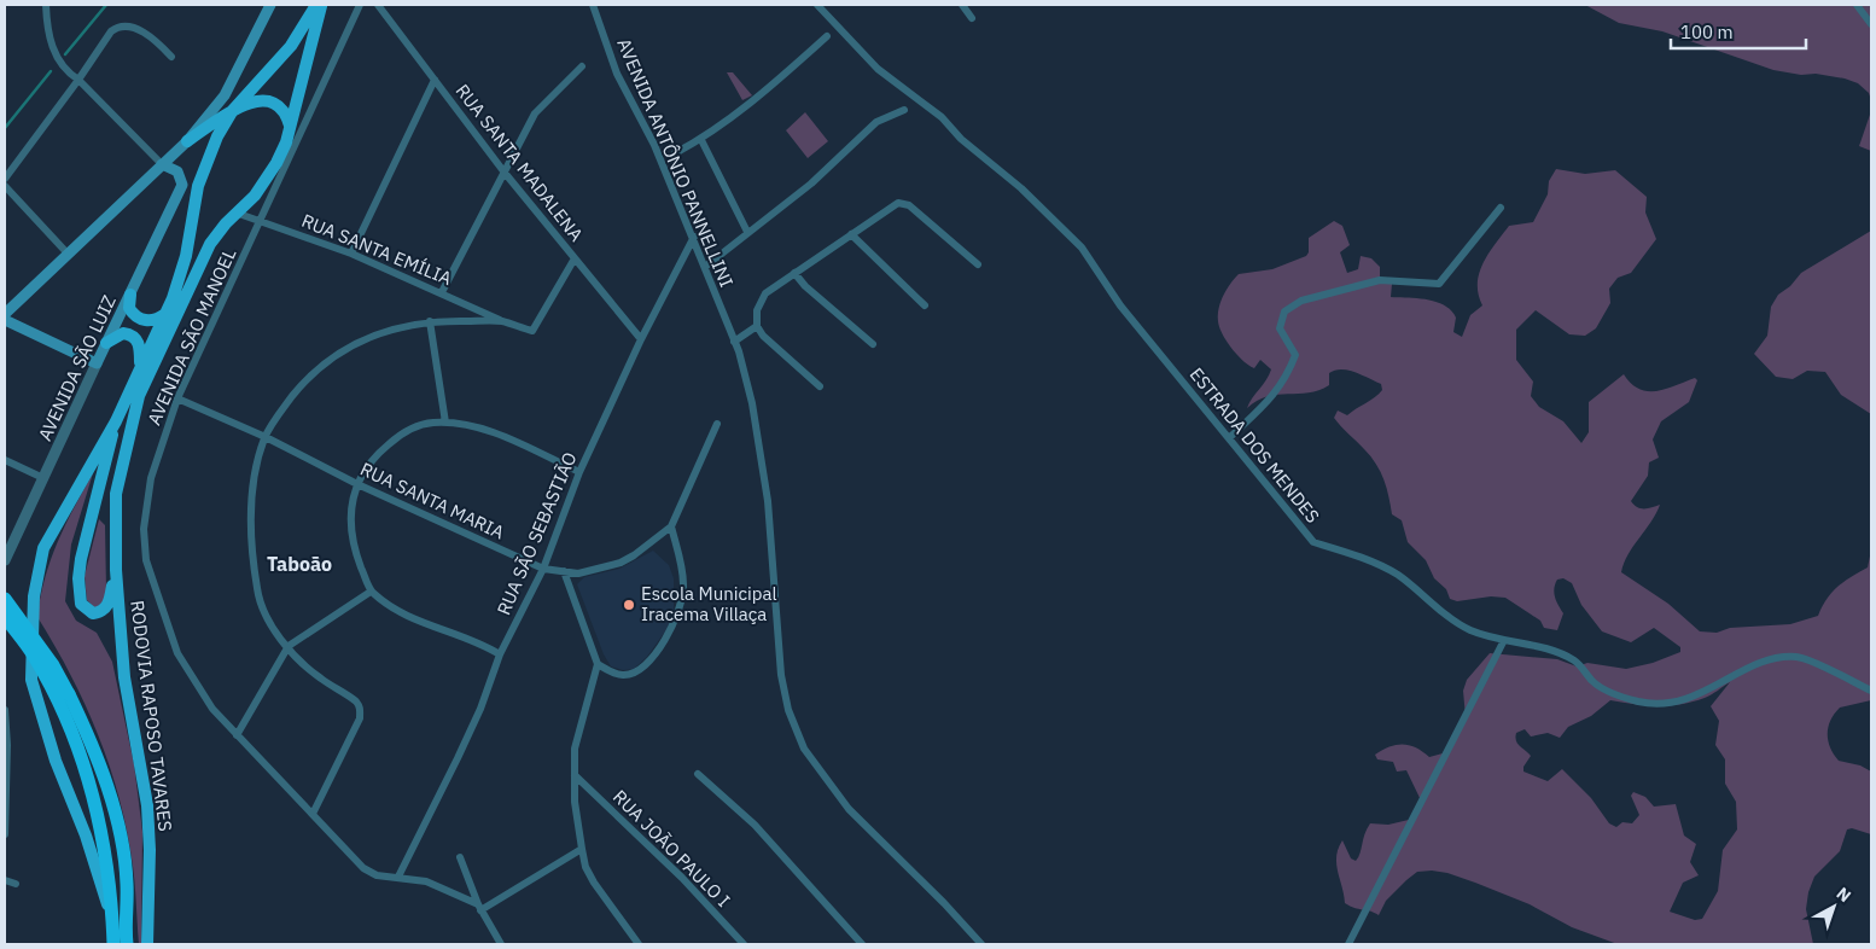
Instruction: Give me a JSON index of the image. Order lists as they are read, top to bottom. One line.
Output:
{"streets":{"highway":["RODOVIA RAPOSO TAVARES"],"main road":["AVENIDA SÃO LUIZ"],"street":["RUA SANTA MADALENA","AVENIDA ANTÔNIO PANNELLINI","RUA SANTA EMÍLIA","AVENIDA SÃO MANOEL","ESTRADA DOS MENDES","RUA SANTA MARIA","RUA SÃO SEBASTIÃO","RUA JOÃO PAULO I"]},"crossings":[["RUA SANTA MADALENA","RUA SÃO SEBASTIÃO"],["AVENIDA ANTÔNIO PANNELLINI","RUA SÃO SEBASTIÃO"],["RUA SANTA EMÍLIA","AVENIDA SÃO MANOEL"],["AVENIDA SÃO MANOEL","RUA SANTA MARIA"],["AVENIDA SÃO MANOEL","RUA SÃO SEBASTIÃO"],["RUA SANTA MARIA","RUA SÃO SEBASTIÃO"]],"districts":["Taboão"],"places":["Escola Municipal Iracema Villaça"],"scale_bar":"100 m","north":"top right"}
